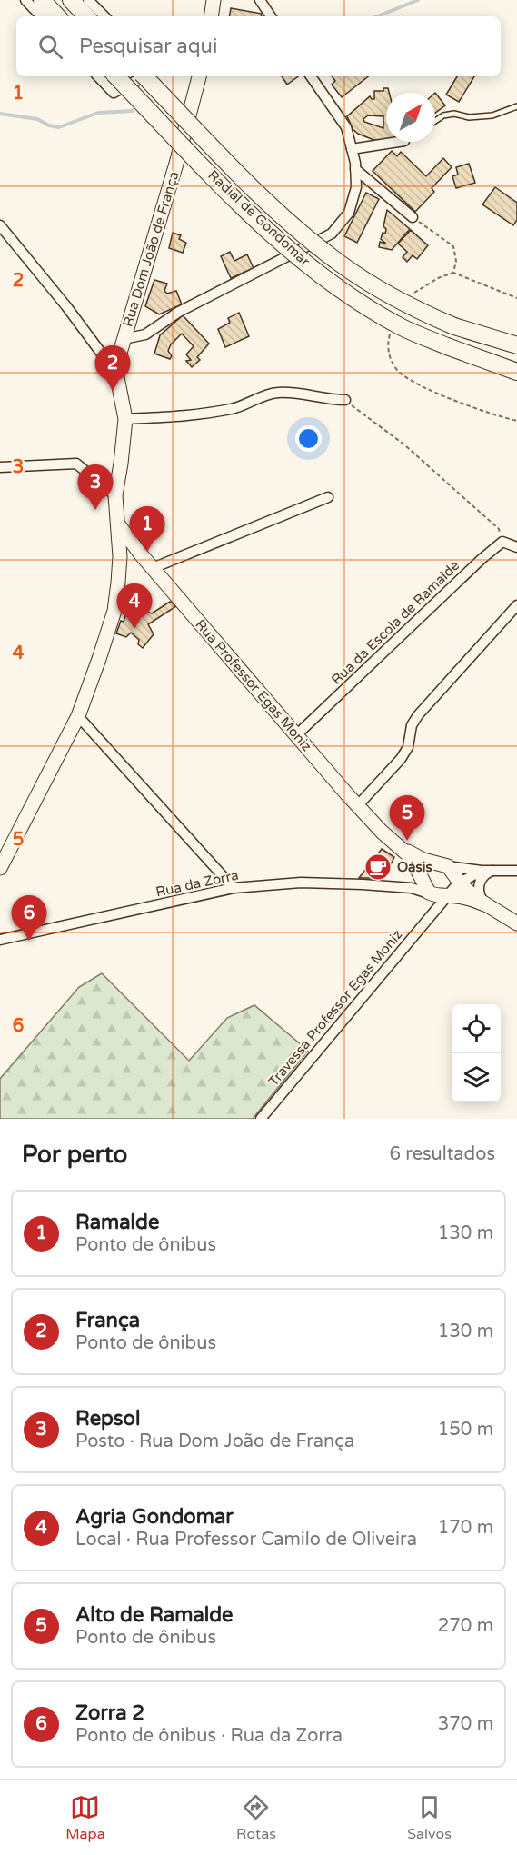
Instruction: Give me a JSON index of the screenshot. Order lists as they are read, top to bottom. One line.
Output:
{"streets":{"highway":["Radial de Gondomar"],"main road":["Rua Dom João de França","Rua Professor Egas Moniz"],"street":["Rua da Escola de Ramalde","Rua da Zorra","Travessa Professor Egas Moniz"]},"crossings":[["Rua Dom João de França","Rua Professor Egas Moniz"],["Rua da Escola de Ramalde","Rua Professor Egas Moniz"],["Rua Professor Egas Moniz","Rua da Zorra"],["Rua Professor Egas Moniz","Travessa Professor Egas Moniz"],["Rua da Zorra","Travessa Professor Egas Moniz"]],"places":{"cafe":["Oásis"]},"north":"top right","page":{"search":"Pesquisar aqui","pins":["2","3","1","4","5","6"],"heading":["Por perto","6 resultados"],"list":[{"mark":"1","name":"Ramalde","note":"Ponto de ônibus","value":"130 m"},{"mark":"2","name":"França","note":"Ponto de ônibus","value":"130 m"},{"mark":"3","name":"Repsol","note":"Posto · Rua Dom João de França","value":"150 m"},{"mark":"4","name":"Agria Gondomar","note":"Local · Rua Professor Camilo de Oliveira","value":"170 m"},{"mark":"5","name":"Alto de Ramalde","note":"Ponto de ônibus","value":"270 m"},{"mark":"6","name":"Zorra 2","note":"Ponto de ônibus · Rua da Zorra","value":"370 m"}],"nav":["Mapa","Rotas","Salvos"]},"grid":{"rows":["1","2","3","4","5","6"]}}
